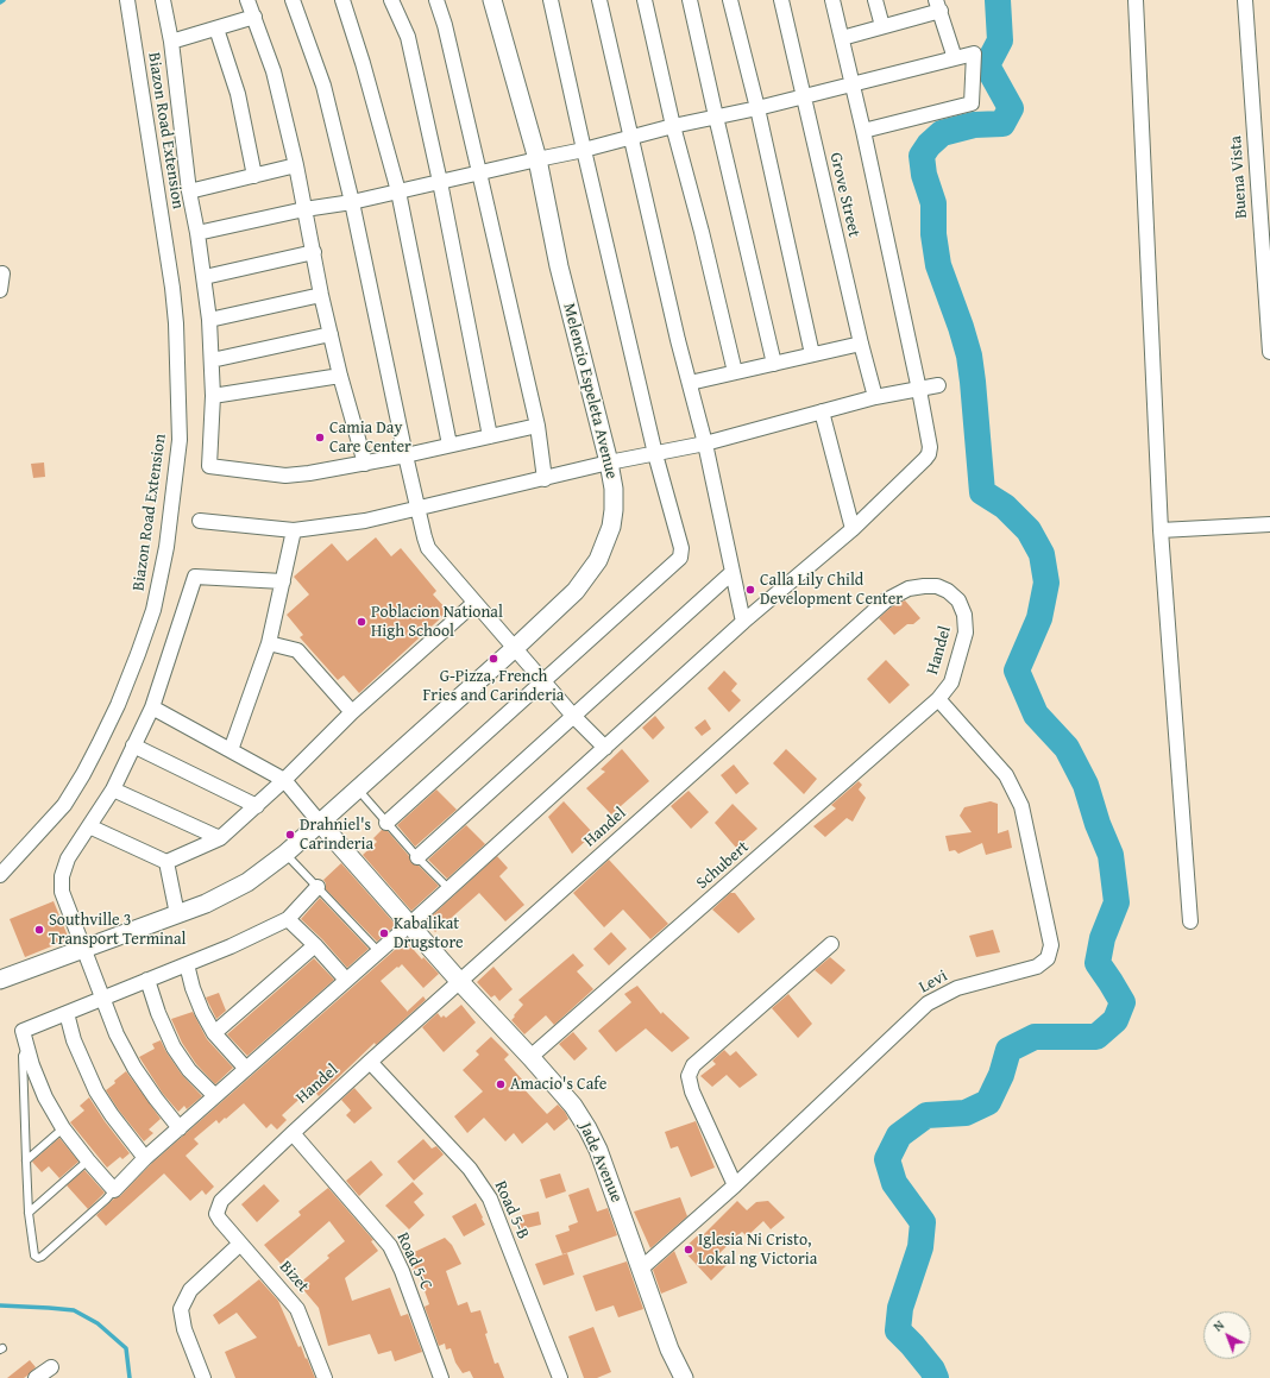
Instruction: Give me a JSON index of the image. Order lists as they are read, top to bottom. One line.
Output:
{"streets":{"street":["Biazon Road Extension","Buena Vista","Grove Street","Melencio Espeleta Avenue","Handel","Schubert","Levi","Jade Avenue","Road 5-B","Road 5-C","Bizet"]},"crossings":[["Melencio Espeleta Avenue","Jade Avenue"],["Handel","Schubert"],["Handel","Levi"],["Handel","Jade Avenue"],["Handel","Road 5-B"],["Handel","Road 5-C"],["Handel","Bizet"],["Schubert","Levi"],["Schubert","Jade Avenue"],["Levi","Jade Avenue"]],"places":["Camia Day Care Center","Calla Lily Child Development Center","Poblacion National High School","G-Pizza, French Fries and Carinderia","Drahniel's Carinderia","Southville 3 Transport Terminal","Kabalikat Drugstore","Amacio's Cafe","Iglesia Ni Cristo, Lokal ng Victoria"],"north":"top left"}
